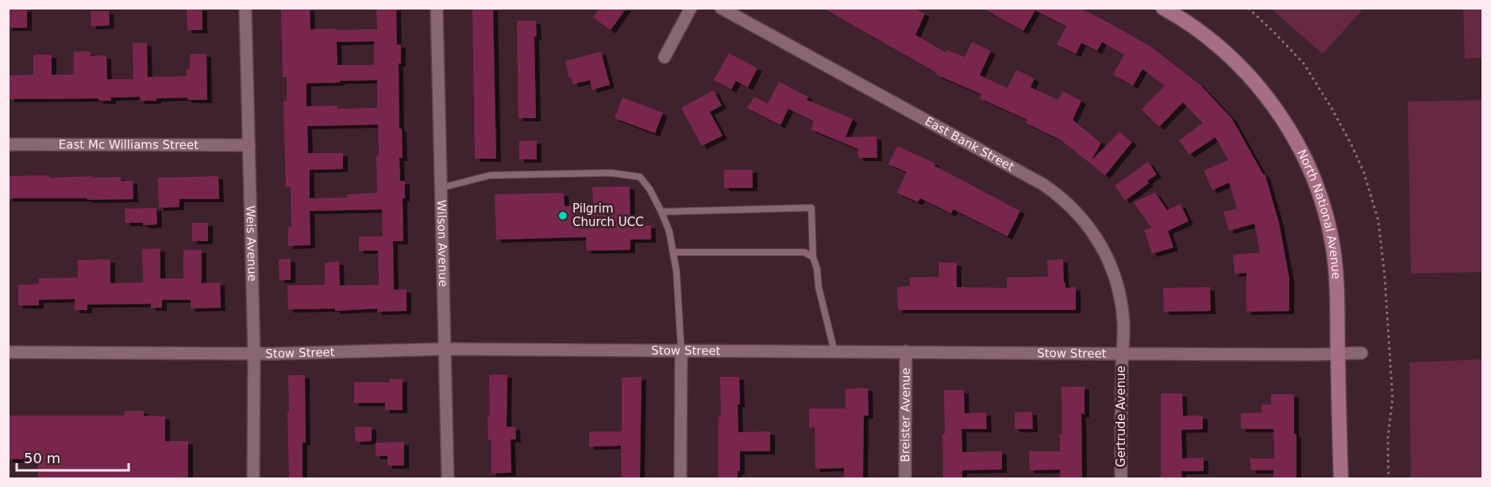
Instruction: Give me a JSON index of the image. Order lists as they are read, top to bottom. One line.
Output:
{"streets":{"street":["East Bank Street","East Mc Williams Street","North National Avenue","Weis Avenue","Wilson Avenue","Stow Street","Breister Avenue","Gertrude Avenue"]},"crossings":[["East Bank Street","Stow Street"],["East Bank Street","Gertrude Avenue"],["East Mc Williams Street","Weis Avenue"],["North National Avenue","Stow Street"],["Weis Avenue","Stow Street"],["Wilson Avenue","Stow Street"],["Stow Street","Breister Avenue"],["Stow Street","Gertrude Avenue"]],"places":["Pilgrim Church UCC"],"scale_bar":"50 m"}
